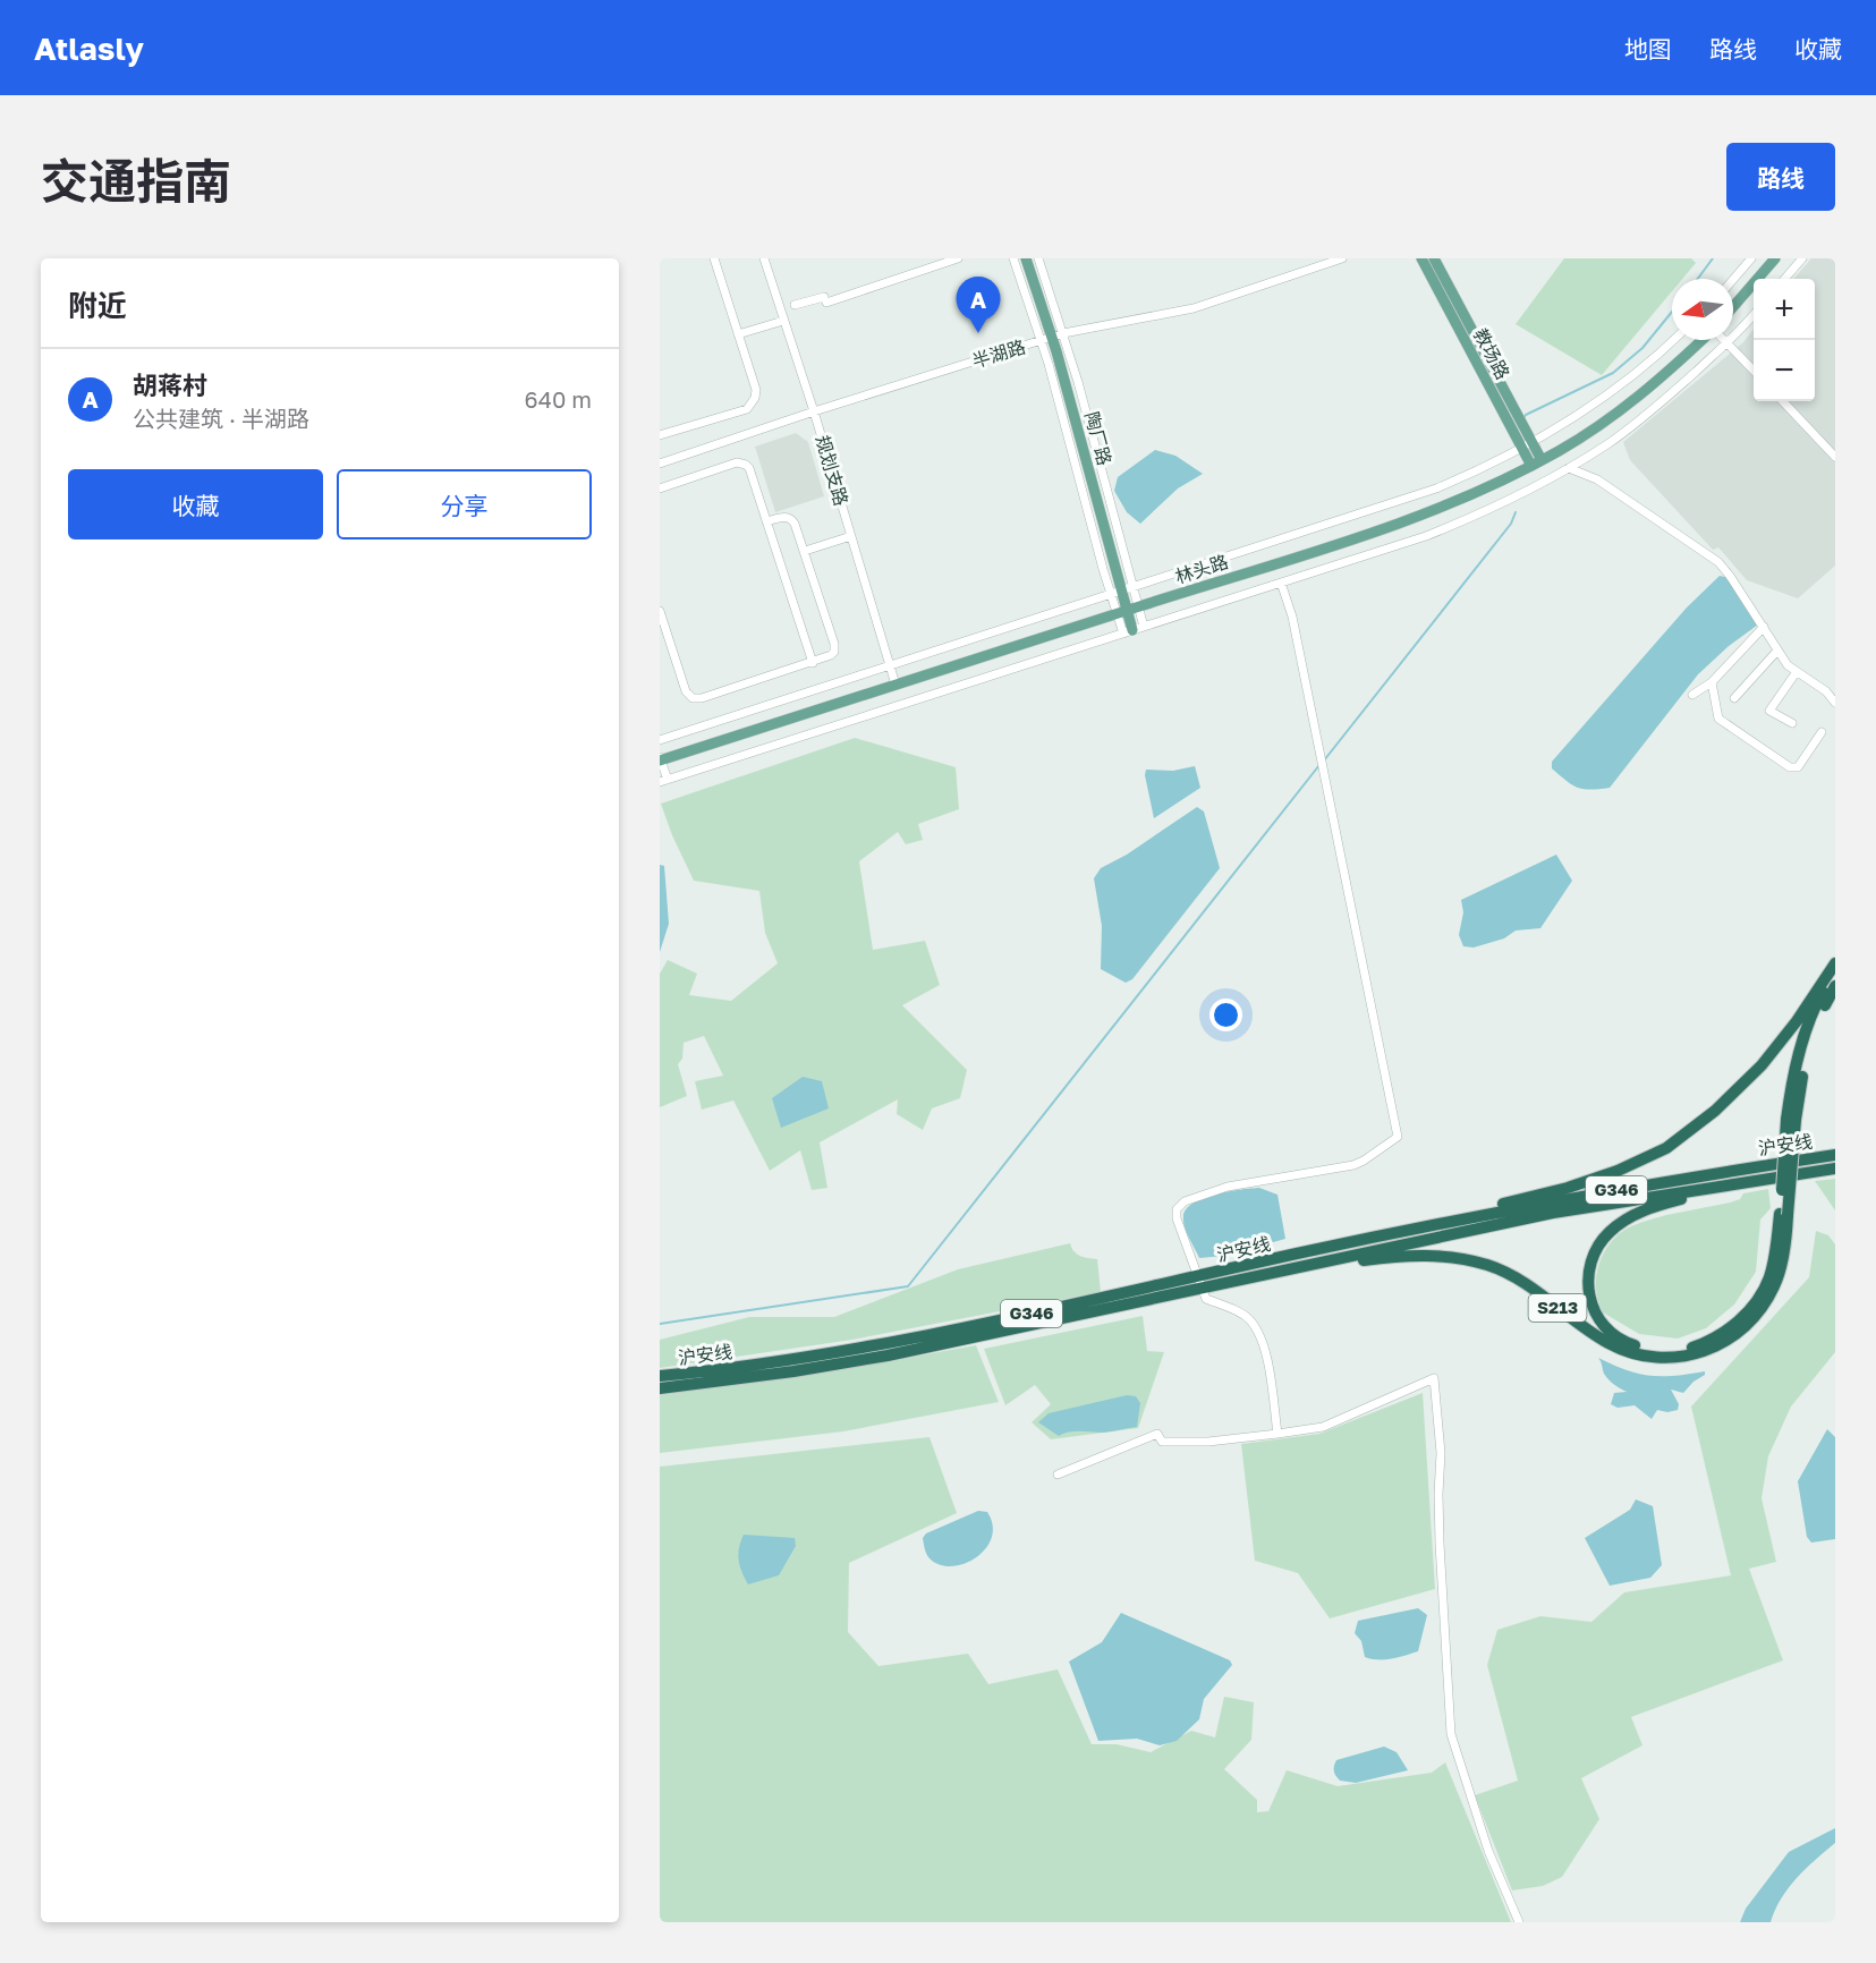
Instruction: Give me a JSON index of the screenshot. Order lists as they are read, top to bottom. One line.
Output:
{"streets":{"highway":["沪安线","G346","S213"],"main road":["教场路","陶厂路","林头路"],"street":["半湖路","规划支路"]},"crossings":[["半湖路","陶厂路"],["半湖路","规划支路"],["教场路","林头路"],["陶厂路","林头路"],["规划支路","林头路"],["沪安线","S213"]],"north":"left","page":{"header":"Atlasly","nav":["地图","路线","收藏"],"title":"交通指南","buttons":["路线",["收藏","分享"]],"heading":"附近","pins":"A","map_buttons":["+","−"],"list":[{"mark":"A","name":"胡蒋村","note":"公共建筑 · 半湖路","value":"640 m"}]}}
